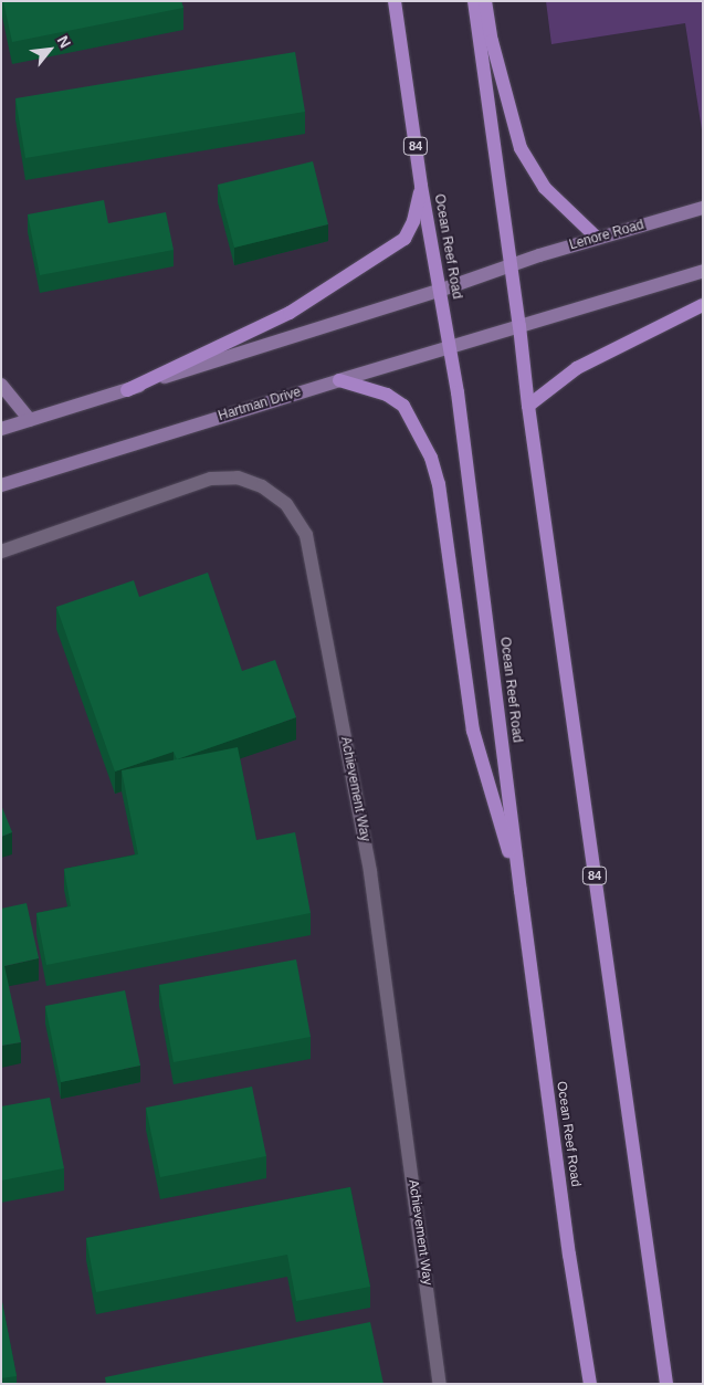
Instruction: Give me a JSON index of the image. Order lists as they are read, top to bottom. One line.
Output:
{"streets":{"main road":["84","Lenore Road","Ocean Reef Road","Hartman Drive"],"street":["Achievement Way"]},"crossings":[["84","Lenore Road"],["84","Hartman Drive"],["Ocean Reef Road","Hartman Drive"]],"north":"top right"}
